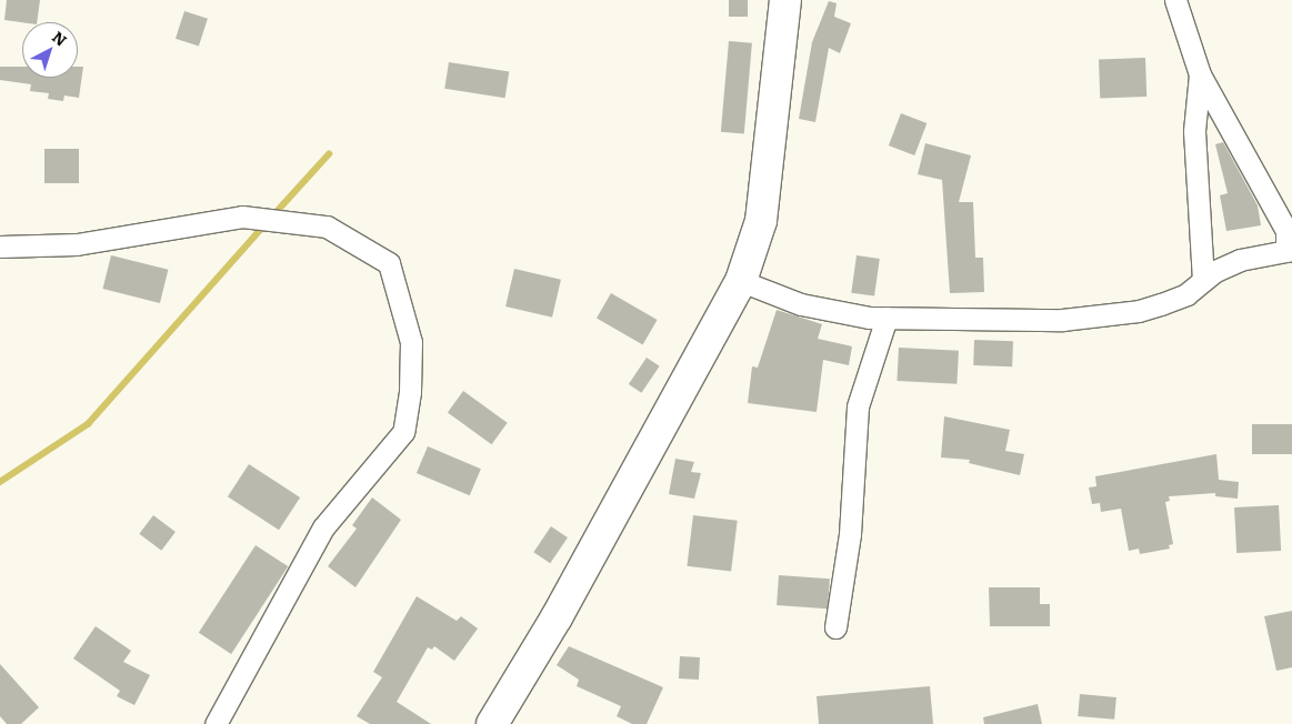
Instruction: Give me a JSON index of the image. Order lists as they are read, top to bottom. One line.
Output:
{"north":"top right"}
